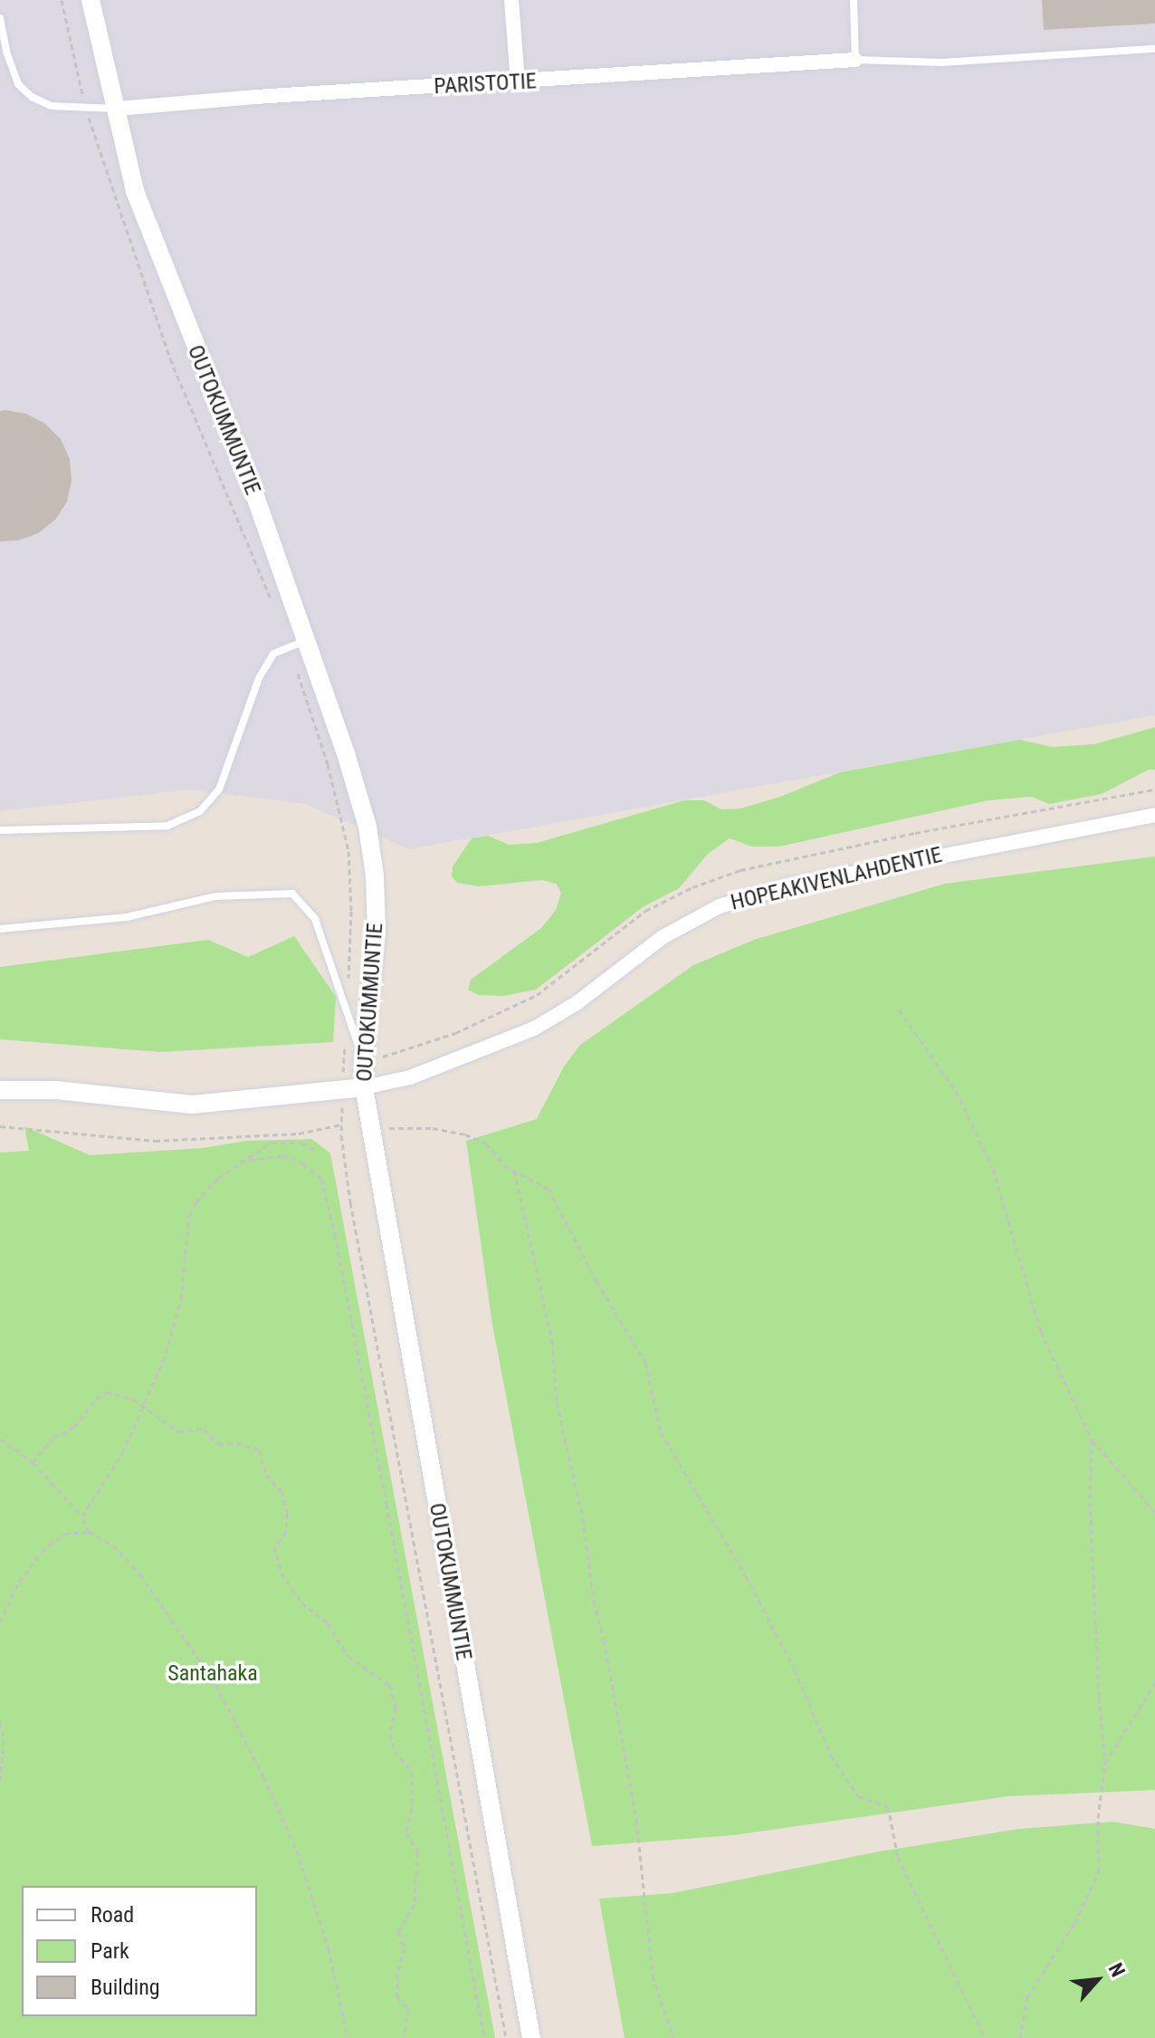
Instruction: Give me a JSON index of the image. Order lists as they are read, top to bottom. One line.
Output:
{"streets":{"street":["PARISTOTIE","OUTOKUMMUNTIE","HOPEAKIVENLAHDENTIE"]},"crossings":[["PARISTOTIE","OUTOKUMMUNTIE"],["OUTOKUMMUNTIE","HOPEAKIVENLAHDENTIE"]],"parks":["Santahaka"],"legend":["Road","Park","Building"],"north":"top right"}
